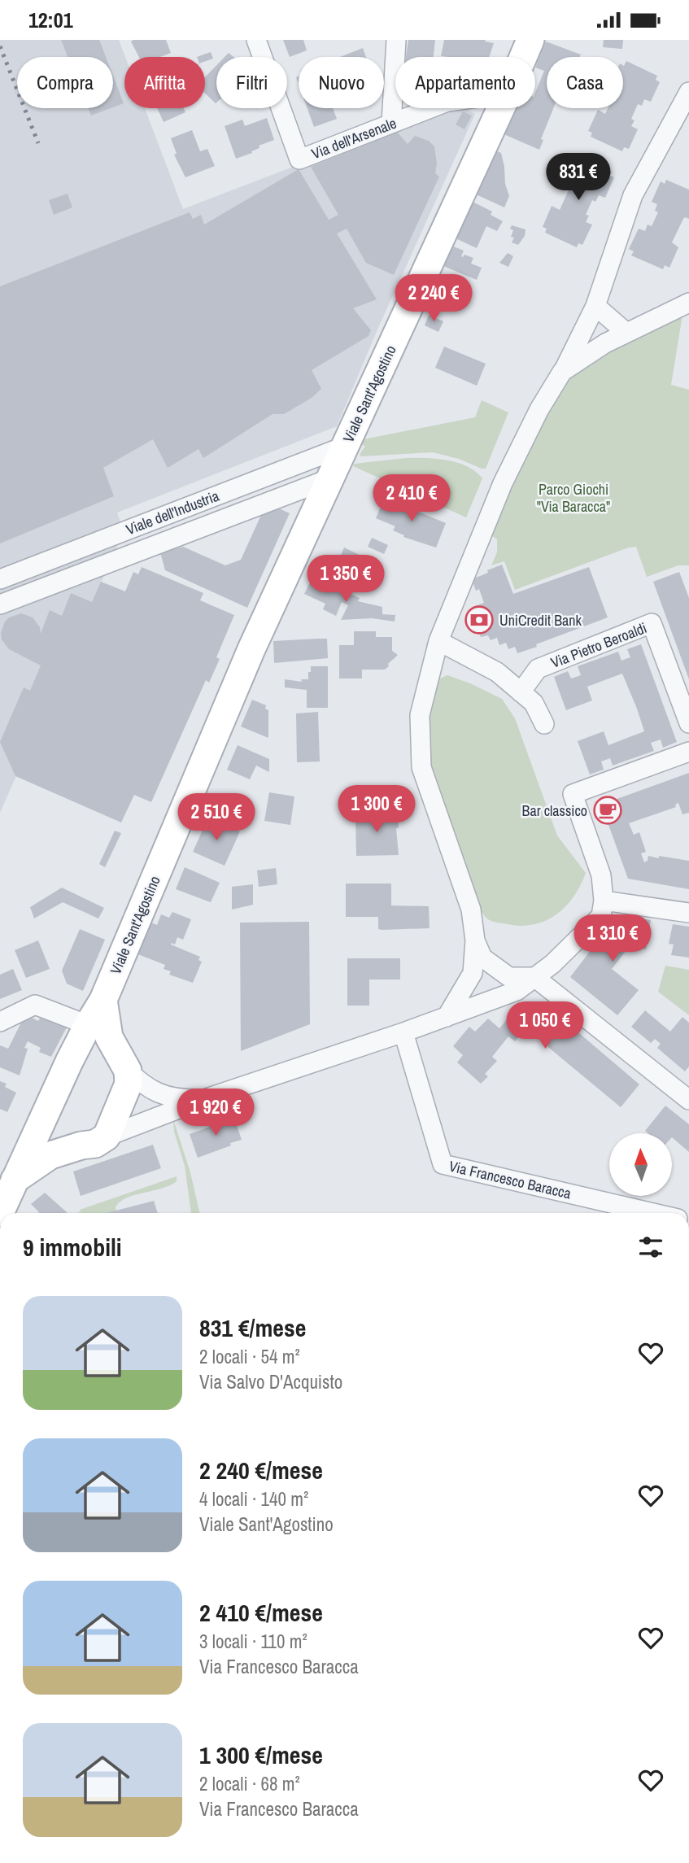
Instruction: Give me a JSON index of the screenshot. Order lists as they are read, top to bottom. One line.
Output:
{"streets":{"main road":["Viale Sant'Agostino"],"street":["Via dell'Arsenale","Viale dell'Industria","Via Pietro Beroaldi","Via Francesco Baracca"]},"crossings":[["Viale Sant'Agostino","Viale dell'Industria"]],"parks":["Parco Giochi \"Via Baracca\""],"places":{"bank":["UniCredit Bank"],"cafe":["Bar classico"]},"north":"top","page":{"status":"12:01","chip":["Compra","Affitta","Filtri","Nuovo","Appartamento","Casa"],"price":["831 €","2 240 €","2 410 €","1 350 €","1 300 €","2 510 €","1 310 €","1 050 €","1 920 €"],"heading":"9 immobili","list":[{"name":"831 €/mese","note":"2 locali · 54 m² · Via Salvo D'Acquisto"},{"name":"2 240 €/mese","note":"4 locali · 140 m² · Viale Sant'Agostino"},{"name":"2 410 €/mese","note":"3 locali · 110 m² · Via Francesco Baracca"},{"name":"1 300 €/mese","note":"2 locali · 68 m² · Via Francesco Baracca"}]}}
